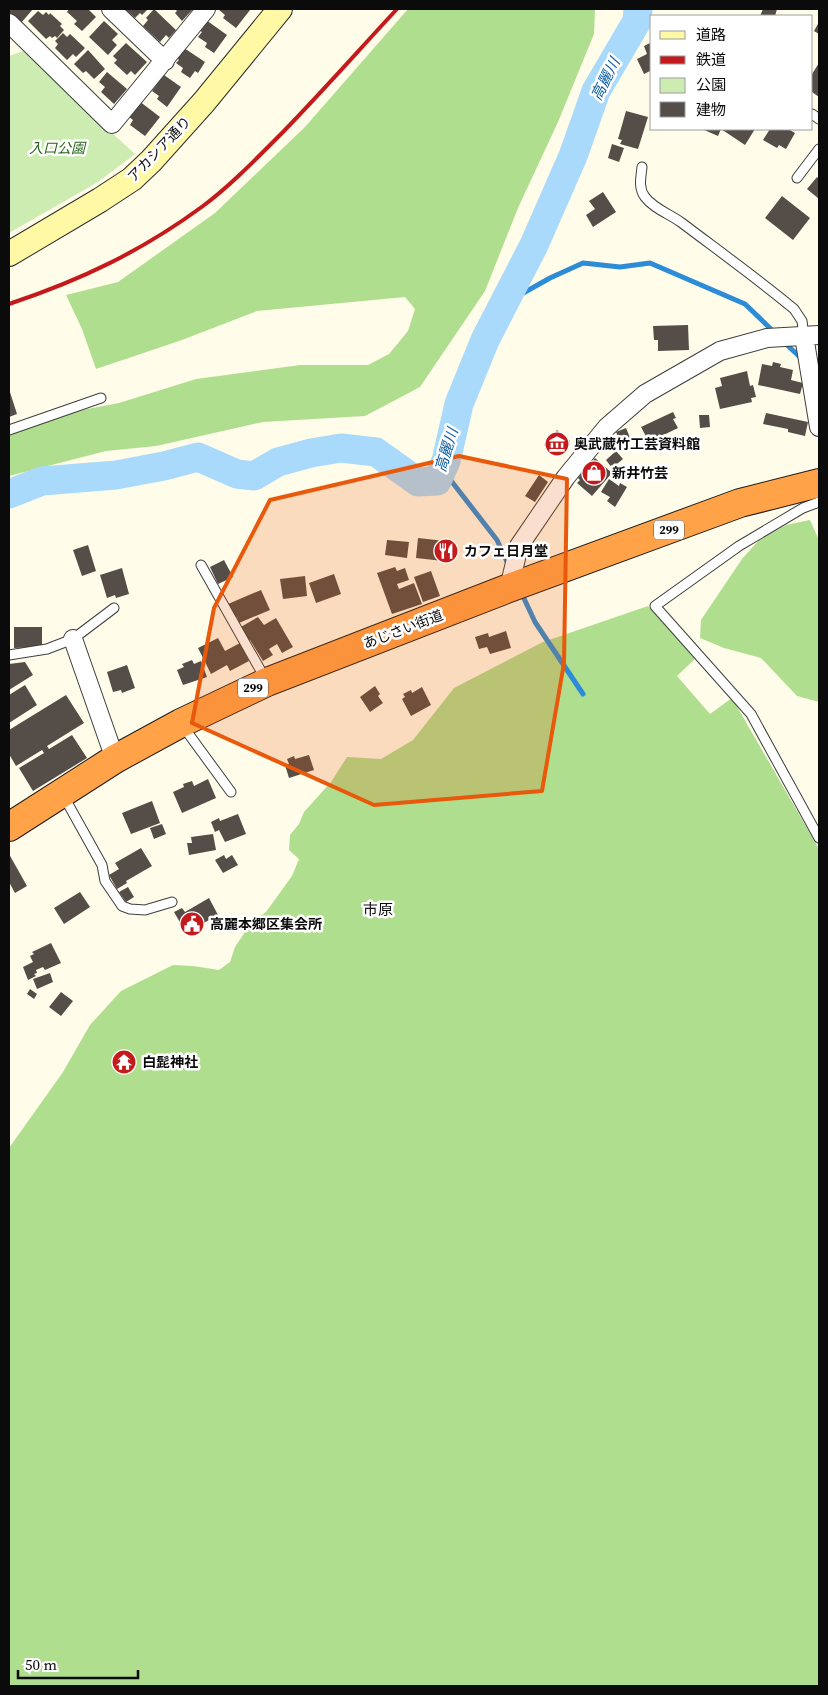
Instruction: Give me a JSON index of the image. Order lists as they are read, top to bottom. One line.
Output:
{"streets":{"highway":["299","あじさい街道"],"street":["アカシア通り"]},"districts":["市原"],"water":["高麗川"],"parks":["入口公園"],"places":{"museum":["奥武蔵竹工芸資料館"],"shop":["新井竹芸"],"restaurant":["カフェ日月堂"],"public building":["高麗本郷区集会所"],"temple":["白髭神社"]},"legend":["道路","鉄道","公園","建物"],"scale_bar":"50 m"}
